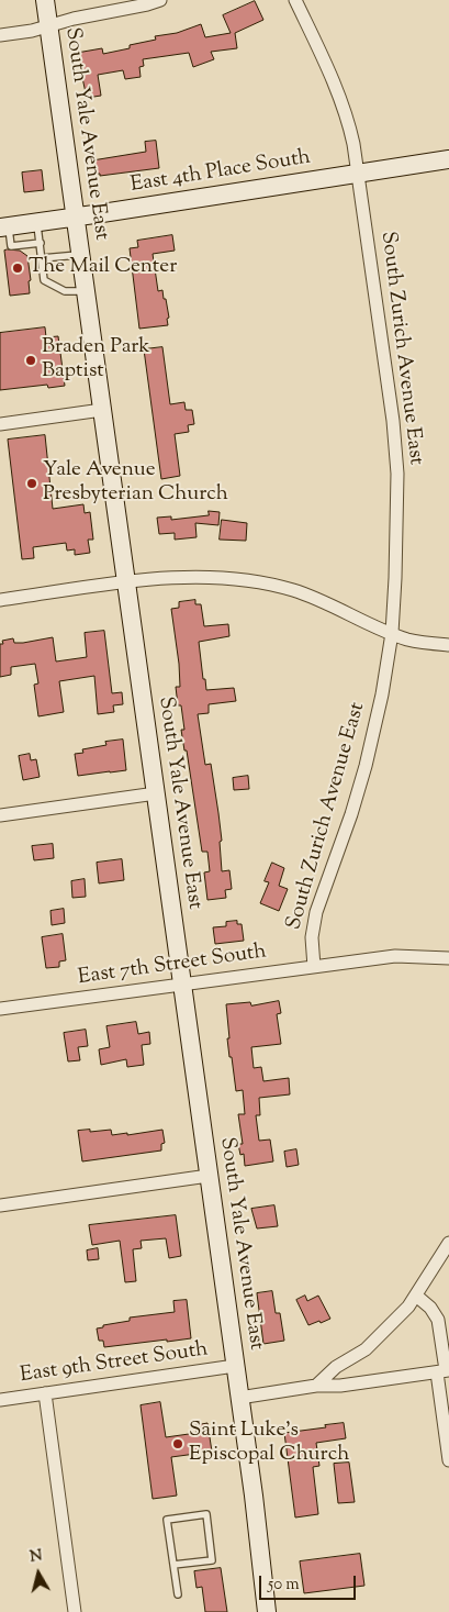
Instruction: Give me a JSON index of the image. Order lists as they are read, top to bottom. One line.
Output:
{"streets":{"main road":["South Yale Avenue East","East 4th Place South"],"street":["South Zurich Avenue East","East 7th Street South","East 9th Street South"]},"crossings":[["South Yale Avenue East","East 4th Place South"],["South Yale Avenue East","East 7th Street South"],["South Yale Avenue East","East 9th Street South"],["East 4th Place South","South Zurich Avenue East"],["South Zurich Avenue East","East 7th Street South"]],"places":["The Mail Center","Braden Park Baptist","Yale Avenue Presbyterian Church","Saint Luke's Episcopal Church"],"scale_bar":"50 m","north":"top"}
